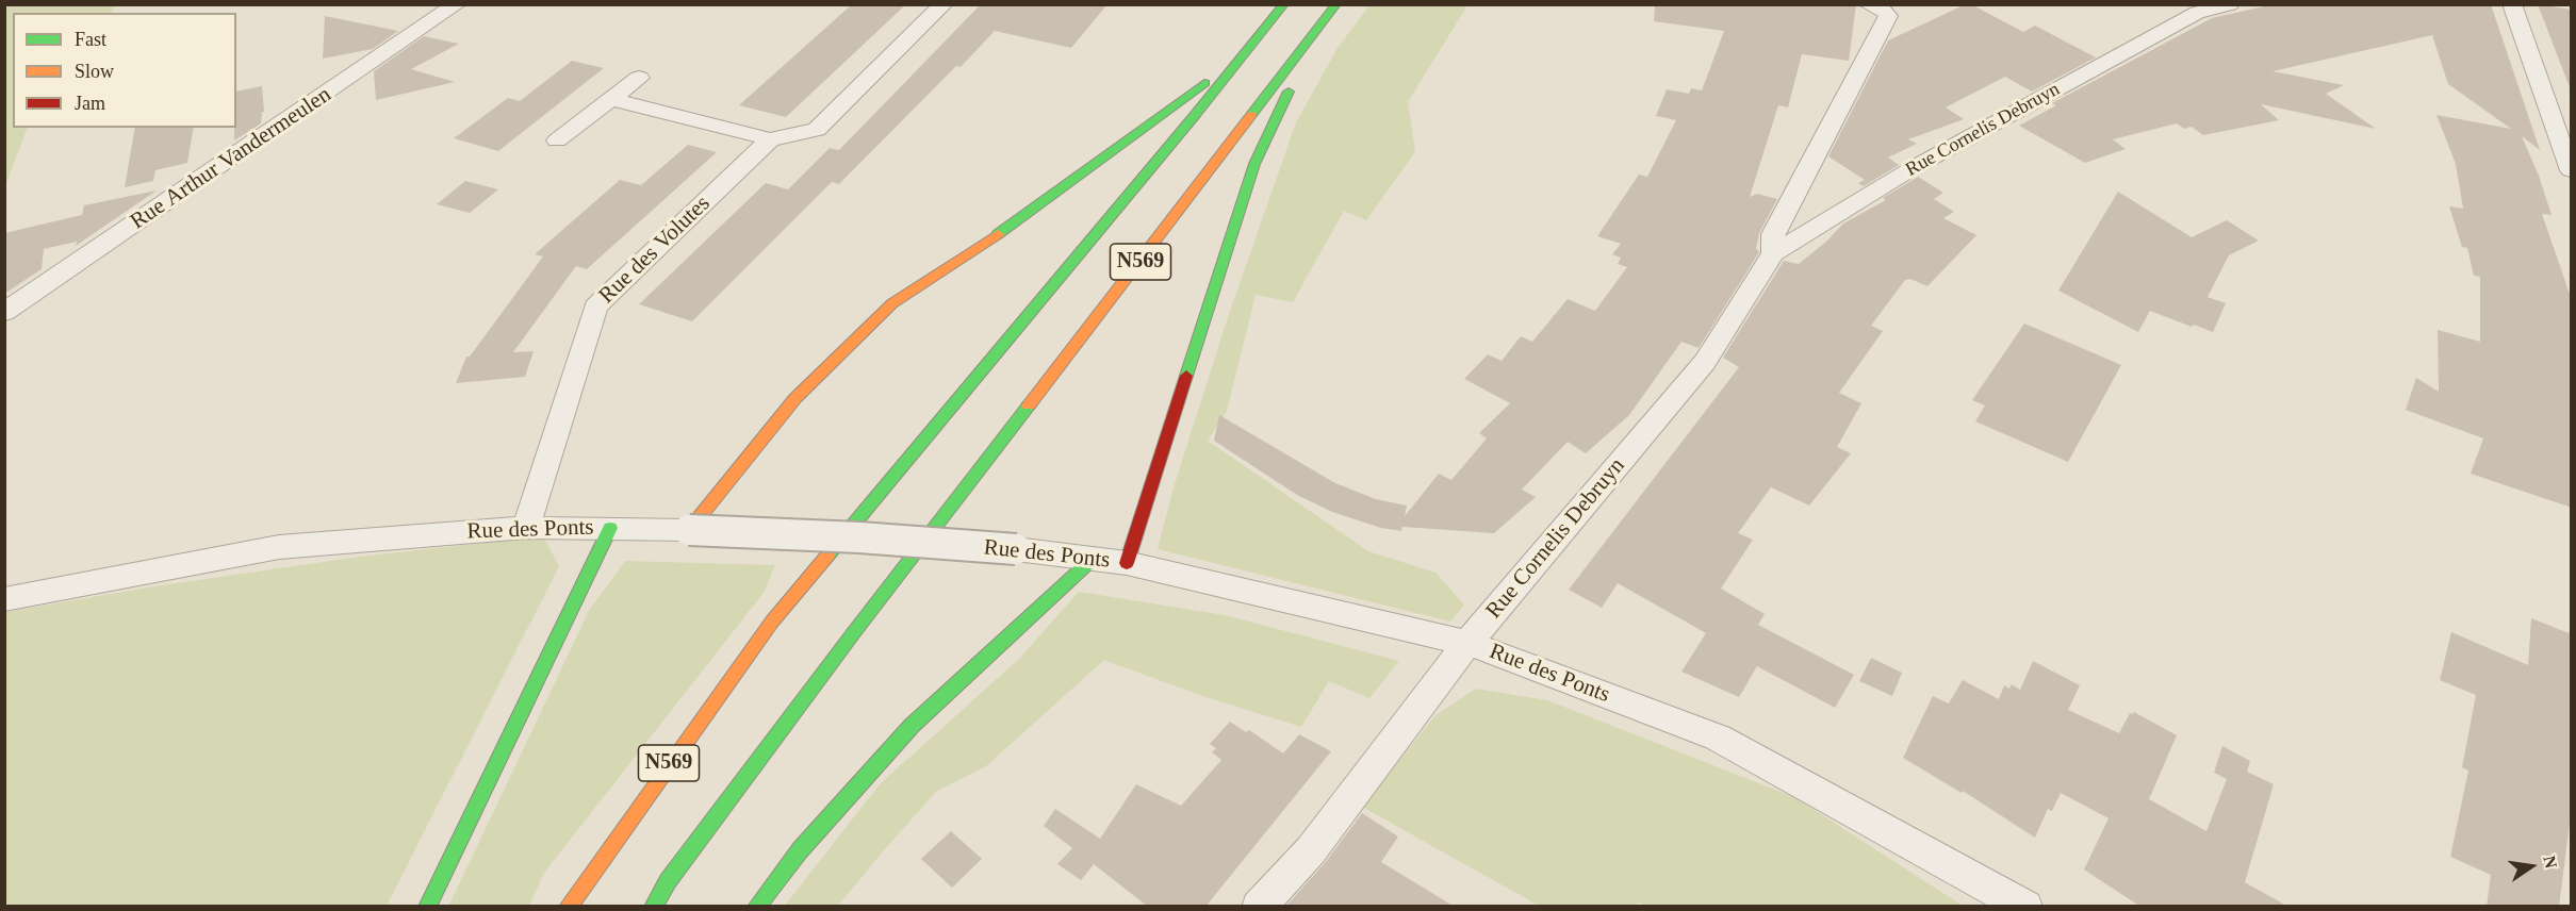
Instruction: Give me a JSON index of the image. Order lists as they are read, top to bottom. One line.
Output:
{"streets":{"highway":["N569"],"street":["Rue Cornelis Debruyn","Rue Arthur Vandermeulen","Rue des Volutes","Rue des Ponts"]},"crossings":[["Rue Cornelis Debruyn","Rue des Ponts"],["Rue des Volutes","Rue des Ponts"]],"legend":["Fast","Slow","Jam"],"north":"right"}
